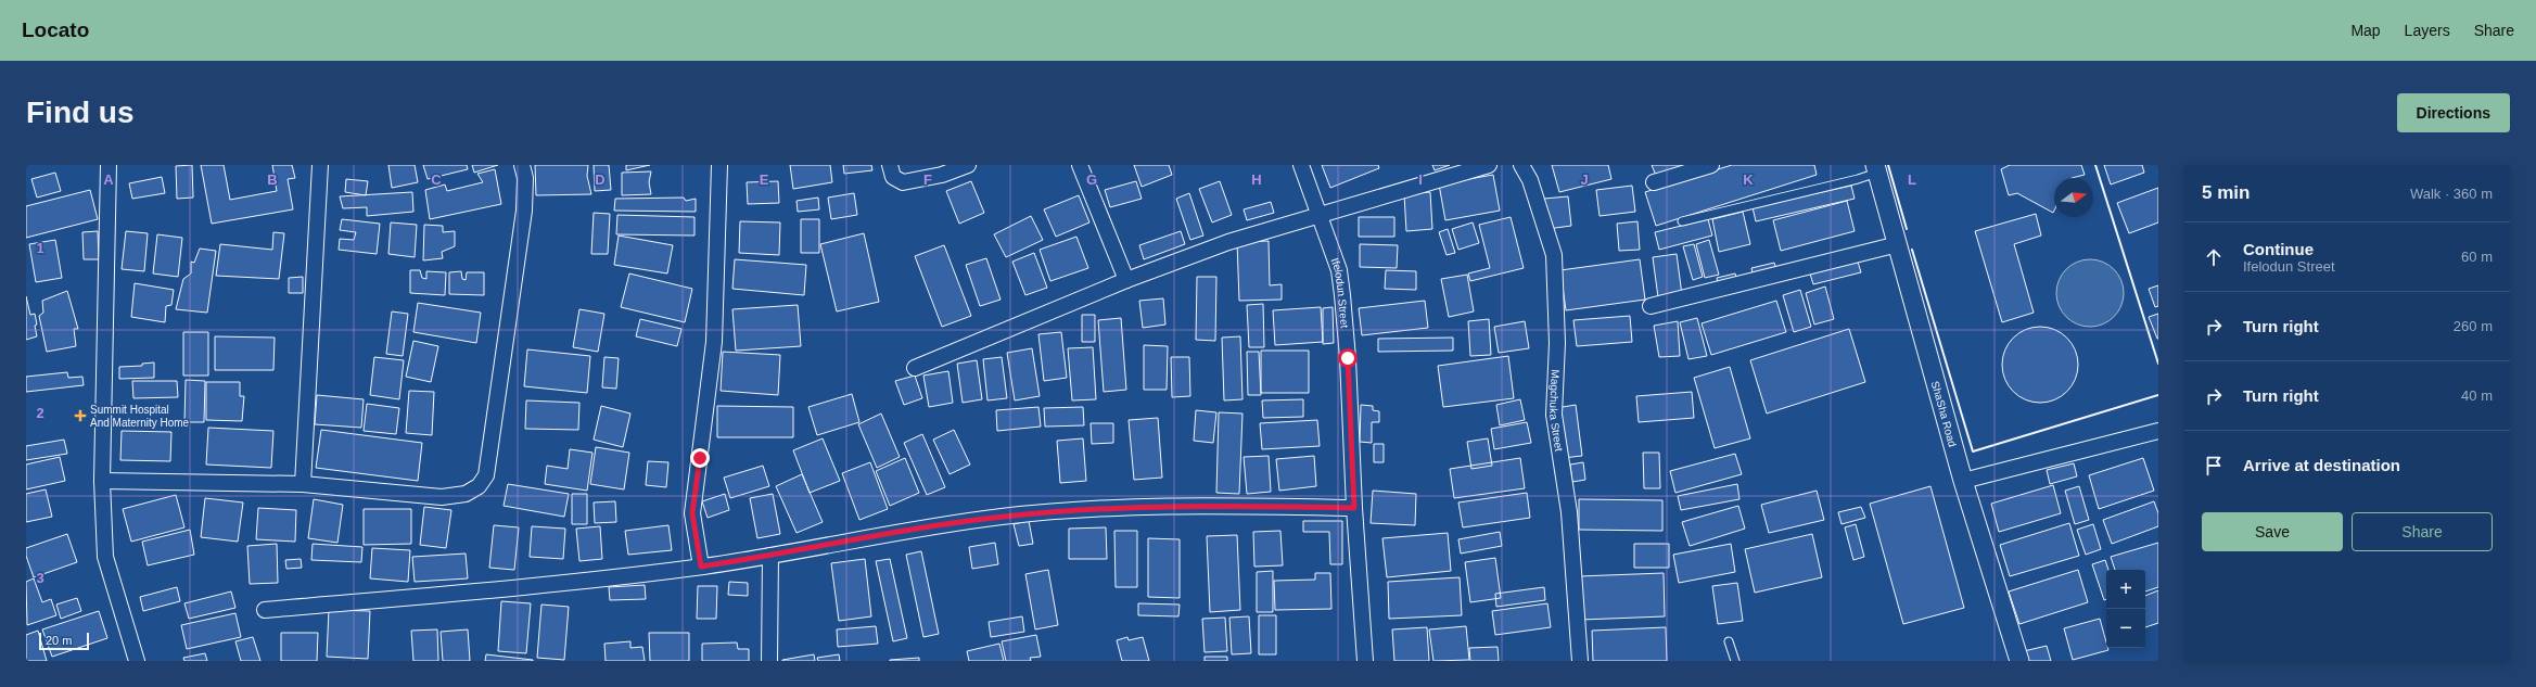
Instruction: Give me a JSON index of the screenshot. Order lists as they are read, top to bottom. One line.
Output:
{"streets":{"street":["Ifelodun Street","Magchuka Street","ShaSha Road"]},"places":{"health":["Summit Hospital And Maternity Home"]},"scale_bar":"20 m","north":"right","page":{"header":"Locato","nav":["Map","Layers","Share"],"buttons":["Directions",["Save","Share"]],"title":"Find us","heading":["5 min","Walk · 360 m"],"list":[["Continue","Ifelodun Street","60 m"],["Turn right","260 m"],["Turn right","40 m"],"Arrive at destination"],"map_buttons":["+","−"],"scale":"20 m"},"grid":{"columns":["A","B","C","D","E","F","G","H","I","J","K","L"],"rows":["1","2","3"]}}
